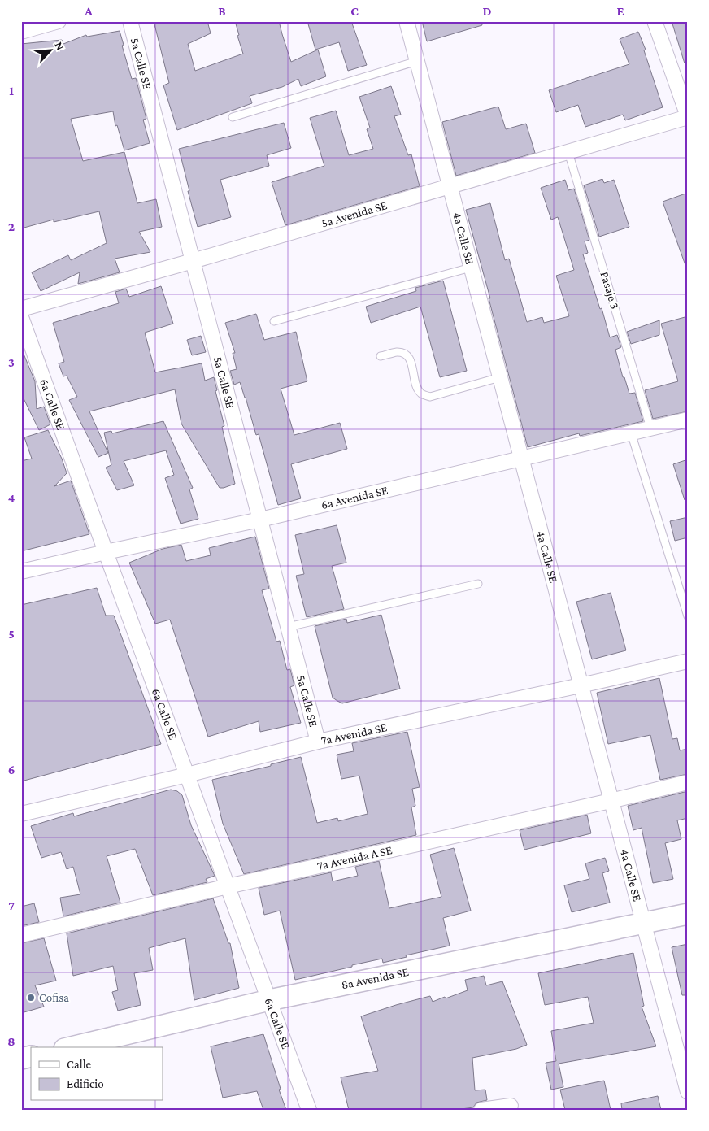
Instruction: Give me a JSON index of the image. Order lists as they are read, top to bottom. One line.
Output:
{"streets":{"street":["5a Calle SE","5a Avenida SE","4a Calle SE","6a Calle SE","6a Avenida SE","7a Avenida SE","7a Avenida A SE","8a Avenida SE"],"lane":["Pasaje 3"]},"crossings":[["5a Calle SE","5a Avenida SE"],["5a Calle SE","6a Avenida SE"],["5a Calle SE","7a Avenida SE"],["5a Avenida SE","4a Calle SE"],["5a Avenida SE","Pasaje 3"],["4a Calle SE","6a Avenida SE"],["4a Calle SE","7a Avenida SE"],["4a Calle SE","7a Avenida A SE"],["4a Calle SE","8a Avenida SE"],["Pasaje 3","6a Avenida SE"],["6a Calle SE","6a Avenida SE"],["6a Calle SE","7a Avenida SE"],["6a Calle SE","7a Avenida A SE"],["6a Calle SE","8a Avenida SE"]],"places":["Cofisa"],"legend":["Calle","Edificio"],"north":"top right","grid":{"columns":["A","B","C","D","E"],"rows":["1","2","3","4","5","6","7","8"]}}
